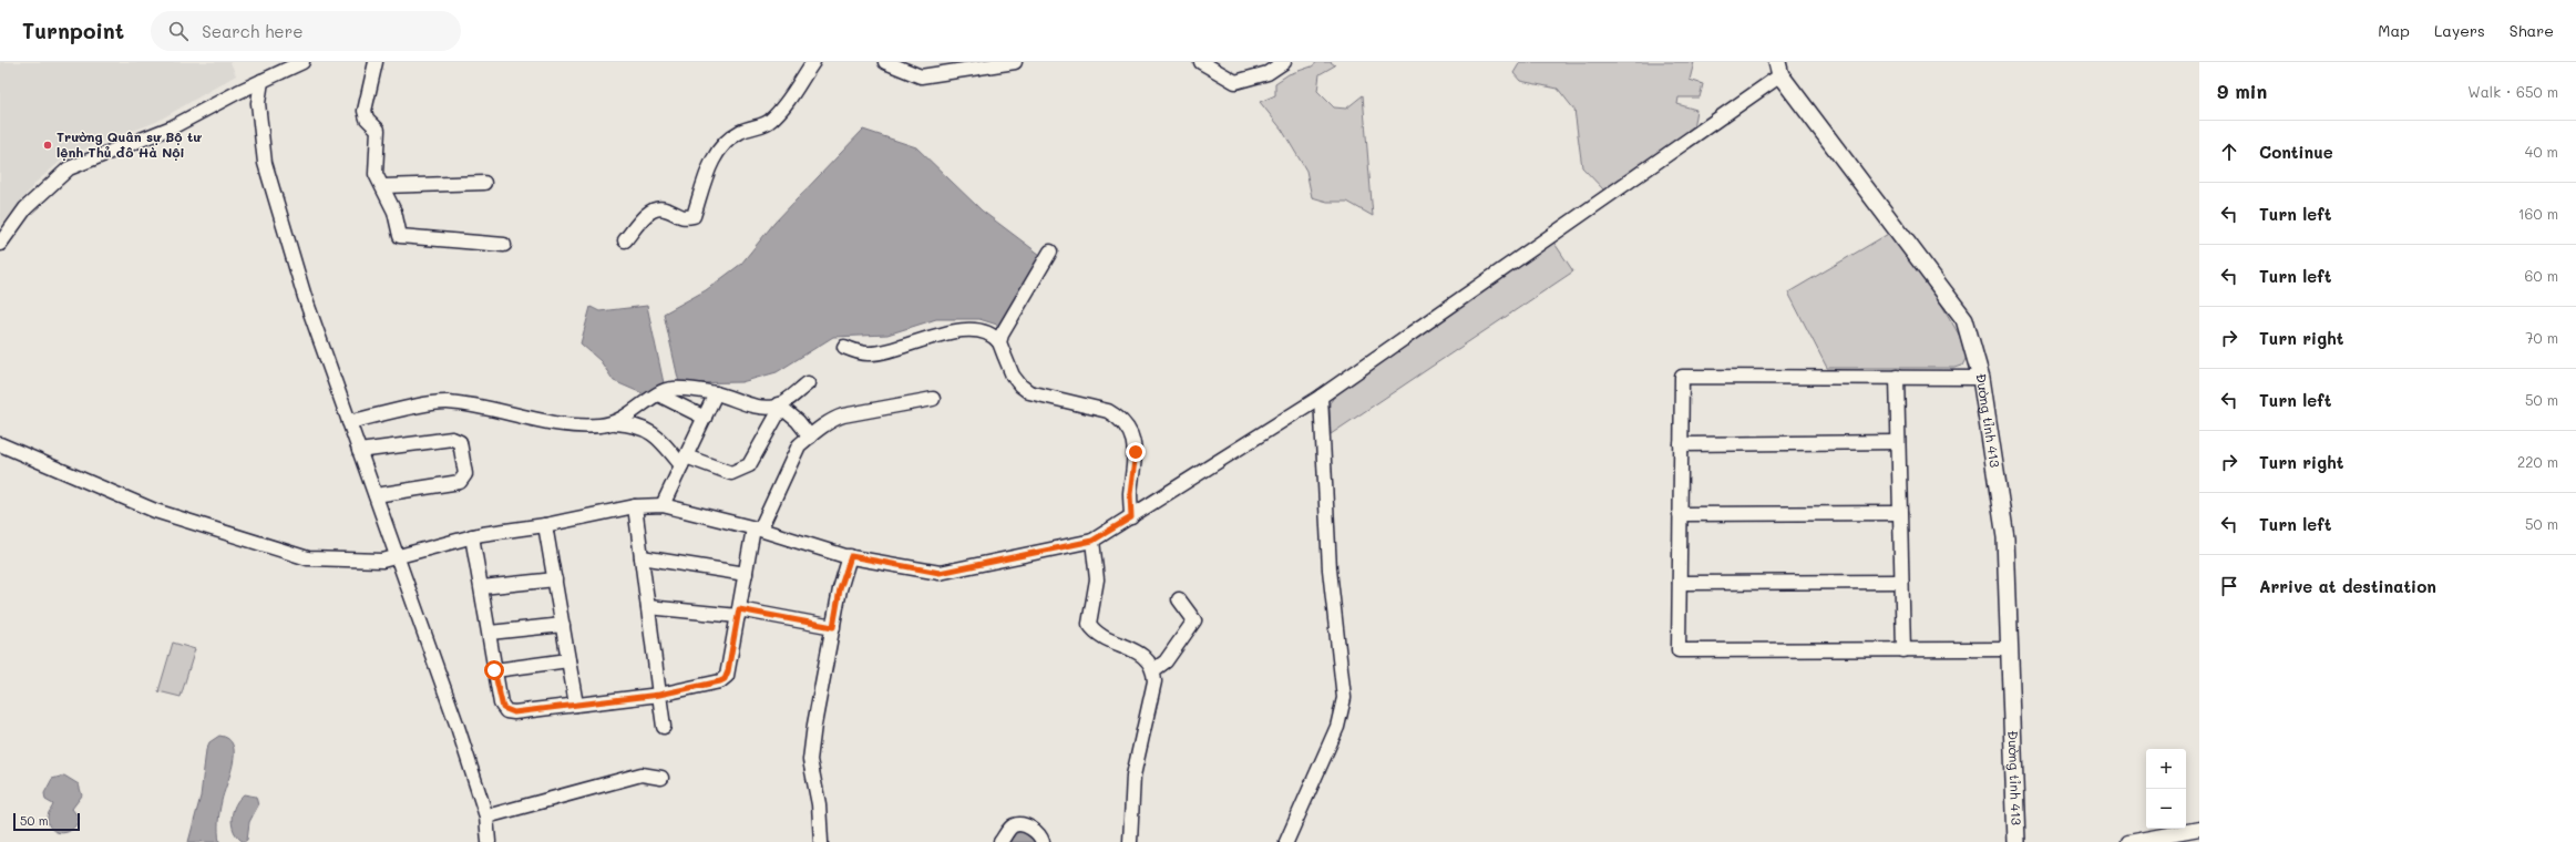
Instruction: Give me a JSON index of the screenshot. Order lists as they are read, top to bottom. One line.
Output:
{"streets":{"main road":["Đường tỉnh 413"]},"places":["Trường Quân sự Bộ tư lệnh Thủ đô Hà Nội"],"scale_bar":"50 m","page":{"header":"Turnpoint","search":"Search here","nav":["Map","Layers","Share"],"heading":["9 min","Walk · 650 m"],"list":[["Continue","40 m"],["Turn left","160 m"],["Turn left","60 m"],["Turn right","70 m"],["Turn left","50 m"],["Turn right","220 m"],["Turn left","50 m"],"Arrive at destination"],"map_buttons":["+","−"],"scale":"50 m"}}
